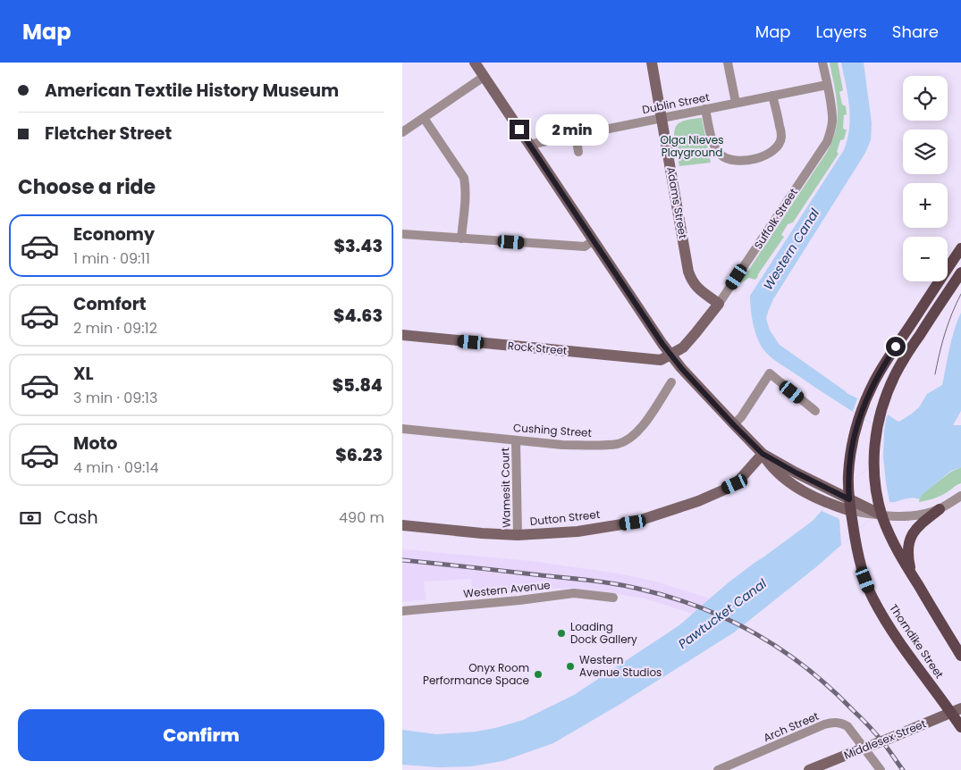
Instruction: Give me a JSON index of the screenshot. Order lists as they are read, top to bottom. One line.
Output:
{"streets":{"main road":["Thorndike Street"],"street":["Dublin Street","Adams Street","Suffolk Street","Rock Street","Cushing Street","Wamesit Court","Dutton Street","Western Avenue","Arch Street","Middlesex Street"]},"crossings":[["Dublin Street","Adams Street"],["Dublin Street","Suffolk Street"],["Adams Street","Suffolk Street"],["Suffolk Street","Rock Street"],["Cushing Street","Wamesit Court"],["Wamesit Court","Dutton Street"],["Thorndike Street","Middlesex Street"]],"water":["Western Canal","Pawtucket Canal"],"parks":["Olga Nieves Playground"],"places":["Loading Dock Gallery","Western Avenue Studios","Onyx Room Performance Space"],"page":{"header":"Map","nav":["Map","Layers","Share"],"banner":["American Textile History Museum","Fletcher Street"],"map_buttons":["+","−"],"bubble":"2 min","heading":"Choose a ride","list":[{"name":"Economy","note":"1 min · 09:11","value":"$3.43"},{"name":"Comfort","note":"2 min · 09:12","value":"$4.63"},{"name":"XL","note":"3 min · 09:13","value":"$5.84"},{"name":"Moto","note":"4 min · 09:14","value":"$6.23"}],"pay":["Cash","490 m"],"buttons":"Confirm"}}
